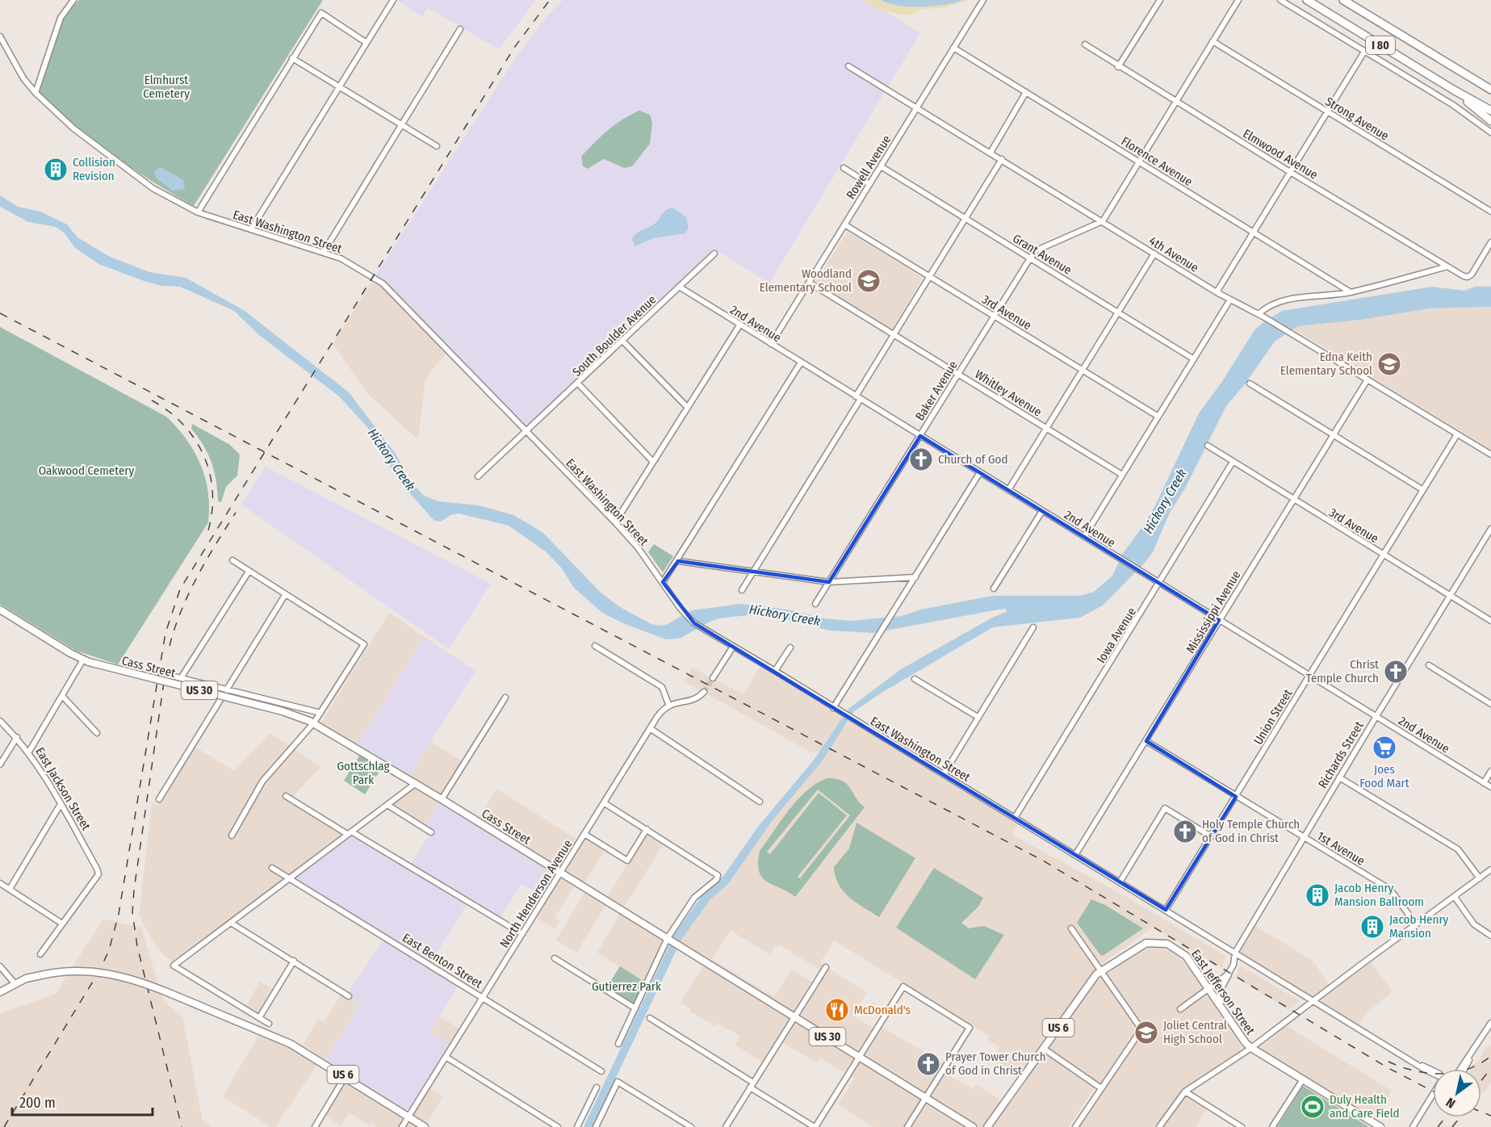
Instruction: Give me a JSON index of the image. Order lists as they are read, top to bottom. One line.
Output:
{"streets":{"highway":["I 80"],"main road":["Cass Street","US 30","East Jefferson Street","US 6"],"street":["Strong Avenue","Elmwood Avenue","Florence Avenue","Rowell Avenue","East Washington Street","Grant Avenue","4th Avenue","3rd Avenue","2nd Avenue","South Boulder Avenue","Baker Avenue","Whitley Avenue","Mississippi Avenue","Iowa Avenue","Union Street","Richards Street","East Jackson Street","1st Avenue","North Henderson Avenue","East Benton Street"]},"crossings":[["Florence Avenue","Rowell Avenue"],["Rowell Avenue","Grant Avenue"],["Rowell Avenue","4th Avenue"],["Rowell Avenue","3rd Avenue"],["Rowell Avenue","2nd Avenue"],["Rowell Avenue","Whitley Avenue"],["East Washington Street","South Boulder Avenue"],["East Washington Street","Mississippi Avenue"],["East Washington Street","Iowa Avenue"],["East Washington Street","Union Street"],["East Washington Street","Richards Street"],["Grant Avenue","Baker Avenue"],["4th Avenue","Baker Avenue"],["4th Avenue","Mississippi Avenue"],["4th Avenue","Union Street"],["3rd Avenue","Baker Avenue"],["3rd Avenue","Mississippi Avenue"],["3rd Avenue","Iowa Avenue"],["3rd Avenue","Union Street"],["3rd Avenue","Richards Street"],["2nd Avenue","South Boulder Avenue"],["2nd Avenue","Baker Avenue"],["2nd Avenue","Mississippi Avenue"],["2nd Avenue","Iowa Avenue"],["2nd Avenue","Union Street"],["2nd Avenue","Richards Street"],["Baker Avenue","Whitley Avenue"],["Mississippi Avenue","1st Avenue"],["Cass Street","North Henderson Avenue"],["Union Street","1st Avenue"],["Richards Street","1st Avenue"],["North Henderson Avenue","East Benton Street"],["North Henderson Avenue","US 6"],["East Jefferson Street","US 6"]],"water":["Hickory Creek"],"parks":["Elmhurst Cemetery","Oakwood Cemetery","Gottschlag Park","Gutierrez Park"],"places":{"building":["Collision Revision","Jacob Henry Mansion Ballroom","Jacob Henry Mansion"],"school or university":["Woodland Elementary School","Edna Keith Elementary School","Joliet Central High School"],"church":["Church of God","Christ Temple Church","Holy Temple Church of God in Christ","Prayer Tower Church of God in Christ"],"supermarket":["Joes Food Mart"],"restaurant":["McDonald's"],"sports":["Duly Health and Care Field"]},"scale_bar":"200 m","north":"bottom left"}
